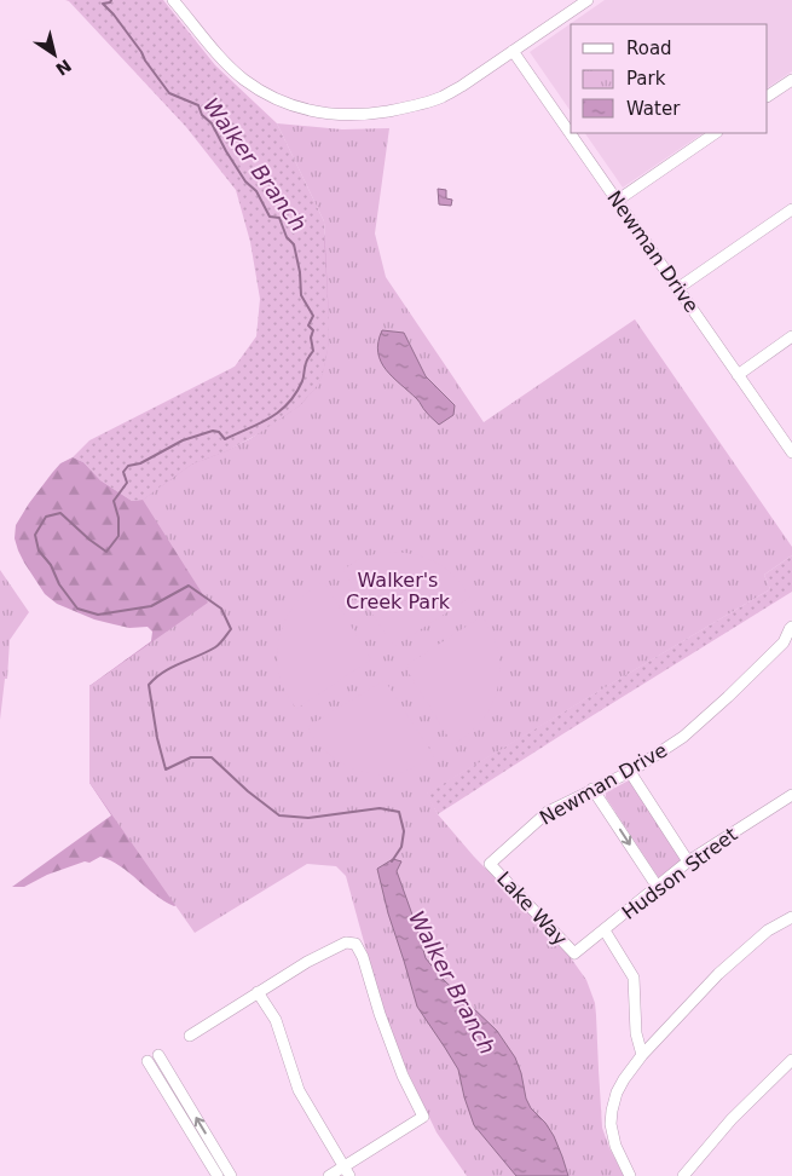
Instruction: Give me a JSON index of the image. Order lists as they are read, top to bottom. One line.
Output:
{"streets":{"street":["Newman Drive","Hudson Street","Lake Way"]},"crossings":[["Newman Drive","Lake Way"],["Hudson Street","Lake Way"]],"water":["Walker Branch"],"parks":["Walker's Creek Park"],"legend":["Road","Park","Water"],"north":"bottom right"}
